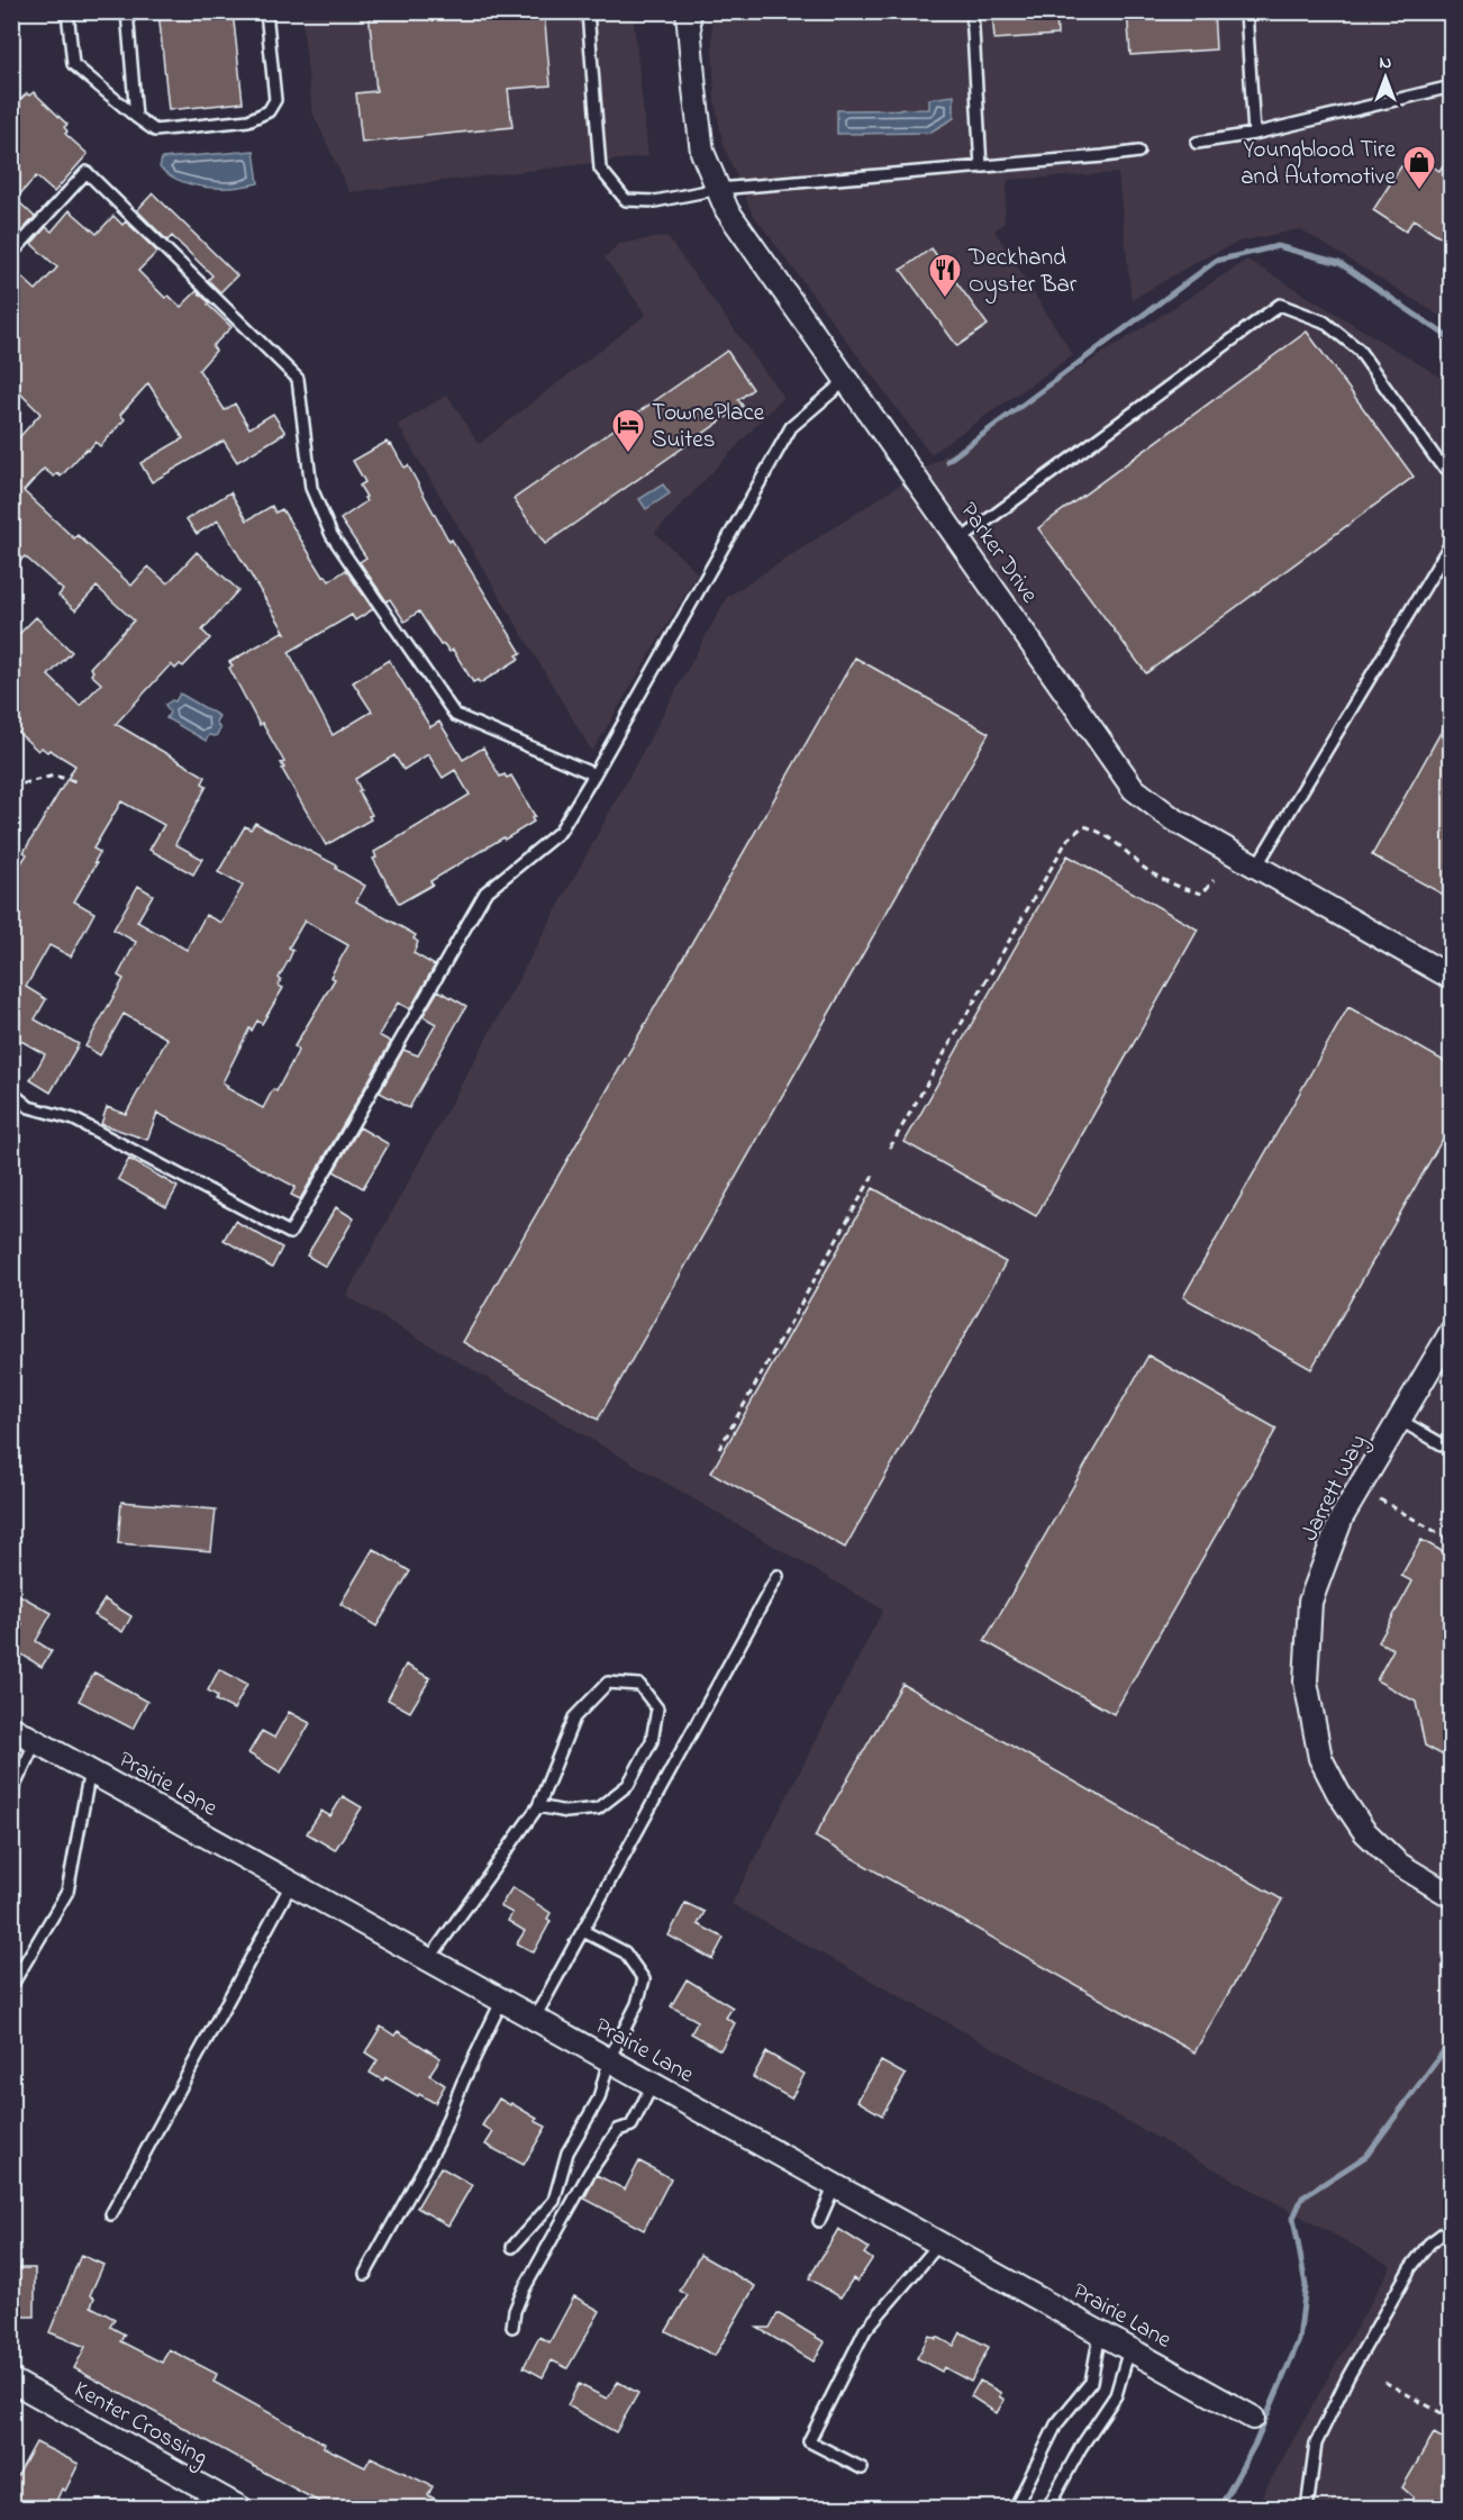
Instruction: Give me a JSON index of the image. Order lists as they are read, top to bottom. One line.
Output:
{"streets":{"street":["Parker Drive","Jarrett Way","Prairie Lane","Kenter Crossing"]},"places":{"shop":["Youngblood Tire and Automotive"],"restaurant":["Deckhand Oyster Bar"],"hotel":["TownePlace Suites"]},"north":"top"}
